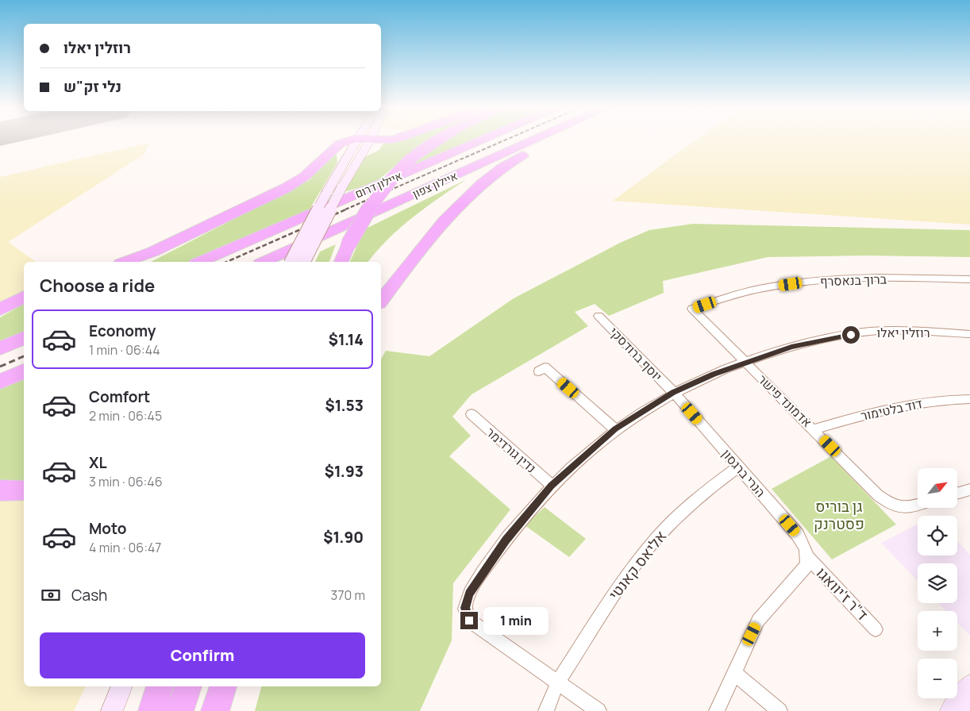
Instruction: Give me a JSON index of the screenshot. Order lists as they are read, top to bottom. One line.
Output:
{"streets":{"highway":["איילון דרום","איילון צפון"],"street":["ברוך בנאסרף","רוזלין יאלו","יוסף ברודסקי","אדמונד פישר","דוד בלטימור","נדין גורדימר","הנרי ברגסון","אליאס קאנטי","ד\"ר ז'יוואגו"]},"crossings":[["ברוך בנאסרף","אדמונד פישר"],["רוזלין יאלו","יוסף ברודסקי"],["רוזלין יאלו","אדמונד פישר"],["רוזלין יאלו","נדין גורדימר"],["רוזלין יאלו","הנרי ברגסון"],["רוזלין יאלו","אליאס קאנטי"],["יוסף ברודסקי","הנרי ברגסון"],["אדמונד פישר","דוד בלטימור"],["הנרי ברגסון","אליאס קאנטי"],["הנרי ברגסון","ד\"ר ז'יוואגו"]],"parks":["גן בוריס פסטרנק"],"north":"top right","page":{"banner":["רוזלין יאלו","נלי זק\"ש"],"heading":"Choose a ride","list":[{"name":"Economy","note":"1 min · 06:44","value":"$1.14"},{"name":"Comfort","note":"2 min · 06:45","value":"$1.53"},{"name":"XL","note":"3 min · 06:46","value":"$1.93"},{"name":"Moto","note":"4 min · 06:47","value":"$1.90"}],"map_buttons":["+","−"],"pay":["Cash","370 m"],"bubble":"1 min","buttons":"Confirm"}}
